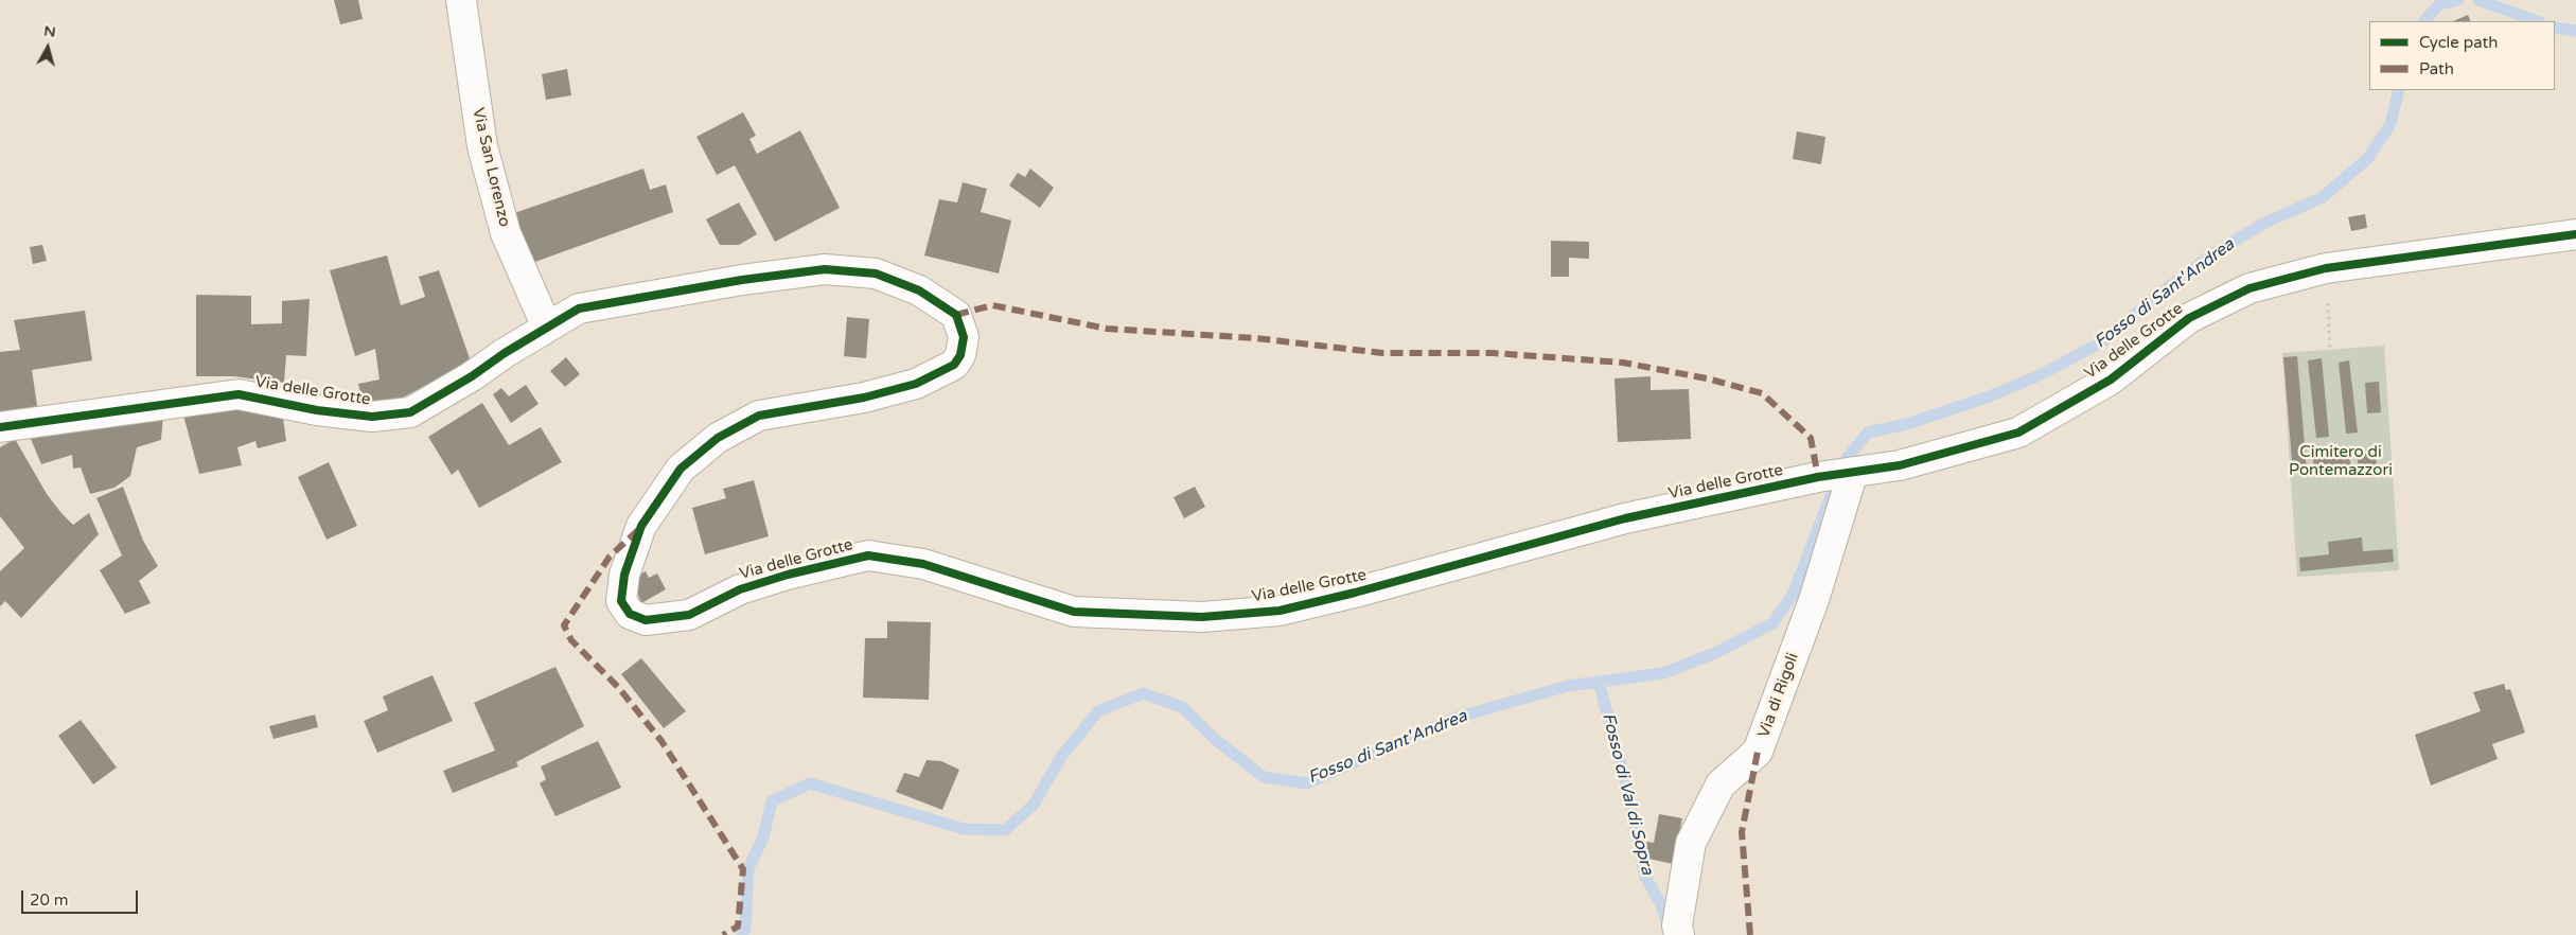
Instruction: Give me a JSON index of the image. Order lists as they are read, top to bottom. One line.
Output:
{"streets":{"street":["Via San Lorenzo","Via delle Grotte","Via di Rigoli"]},"crossings":[["Via San Lorenzo","Via delle Grotte"],["Via delle Grotte","Via di Rigoli"]],"water":["Fosso di Sant'Andrea","Fosso di Val di Sopra"],"parks":["Cimitero di Pontemazzori"],"legend":["Cycle path","Path"],"scale_bar":"20 m","north":"top"}
